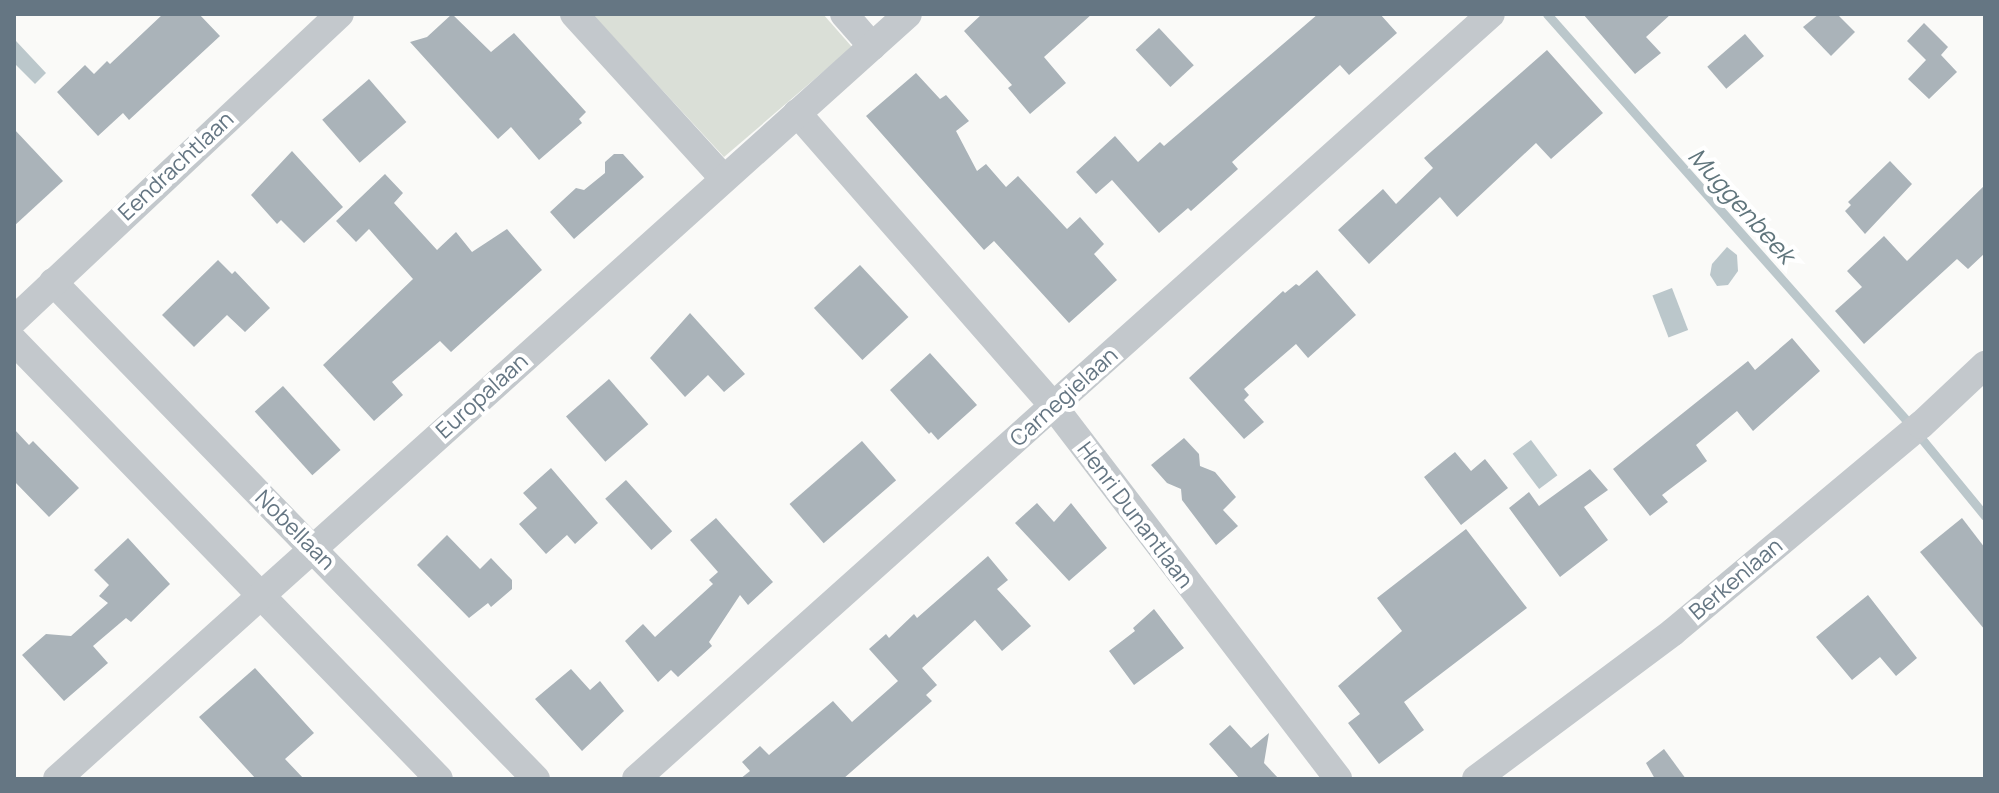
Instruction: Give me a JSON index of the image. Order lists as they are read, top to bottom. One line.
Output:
{"streets":{"street":["Eendrachtlaan","Europalaan","Carnegielaan","Henri Dunantlaan","Nobellaan","Berkenlaan"]},"crossings":[["Eendrachtlaan","Nobellaan"],["Europalaan","Henri Dunantlaan"],["Europalaan","Nobellaan"],["Carnegielaan","Henri Dunantlaan"]],"water":["Muggenbeek"]}
